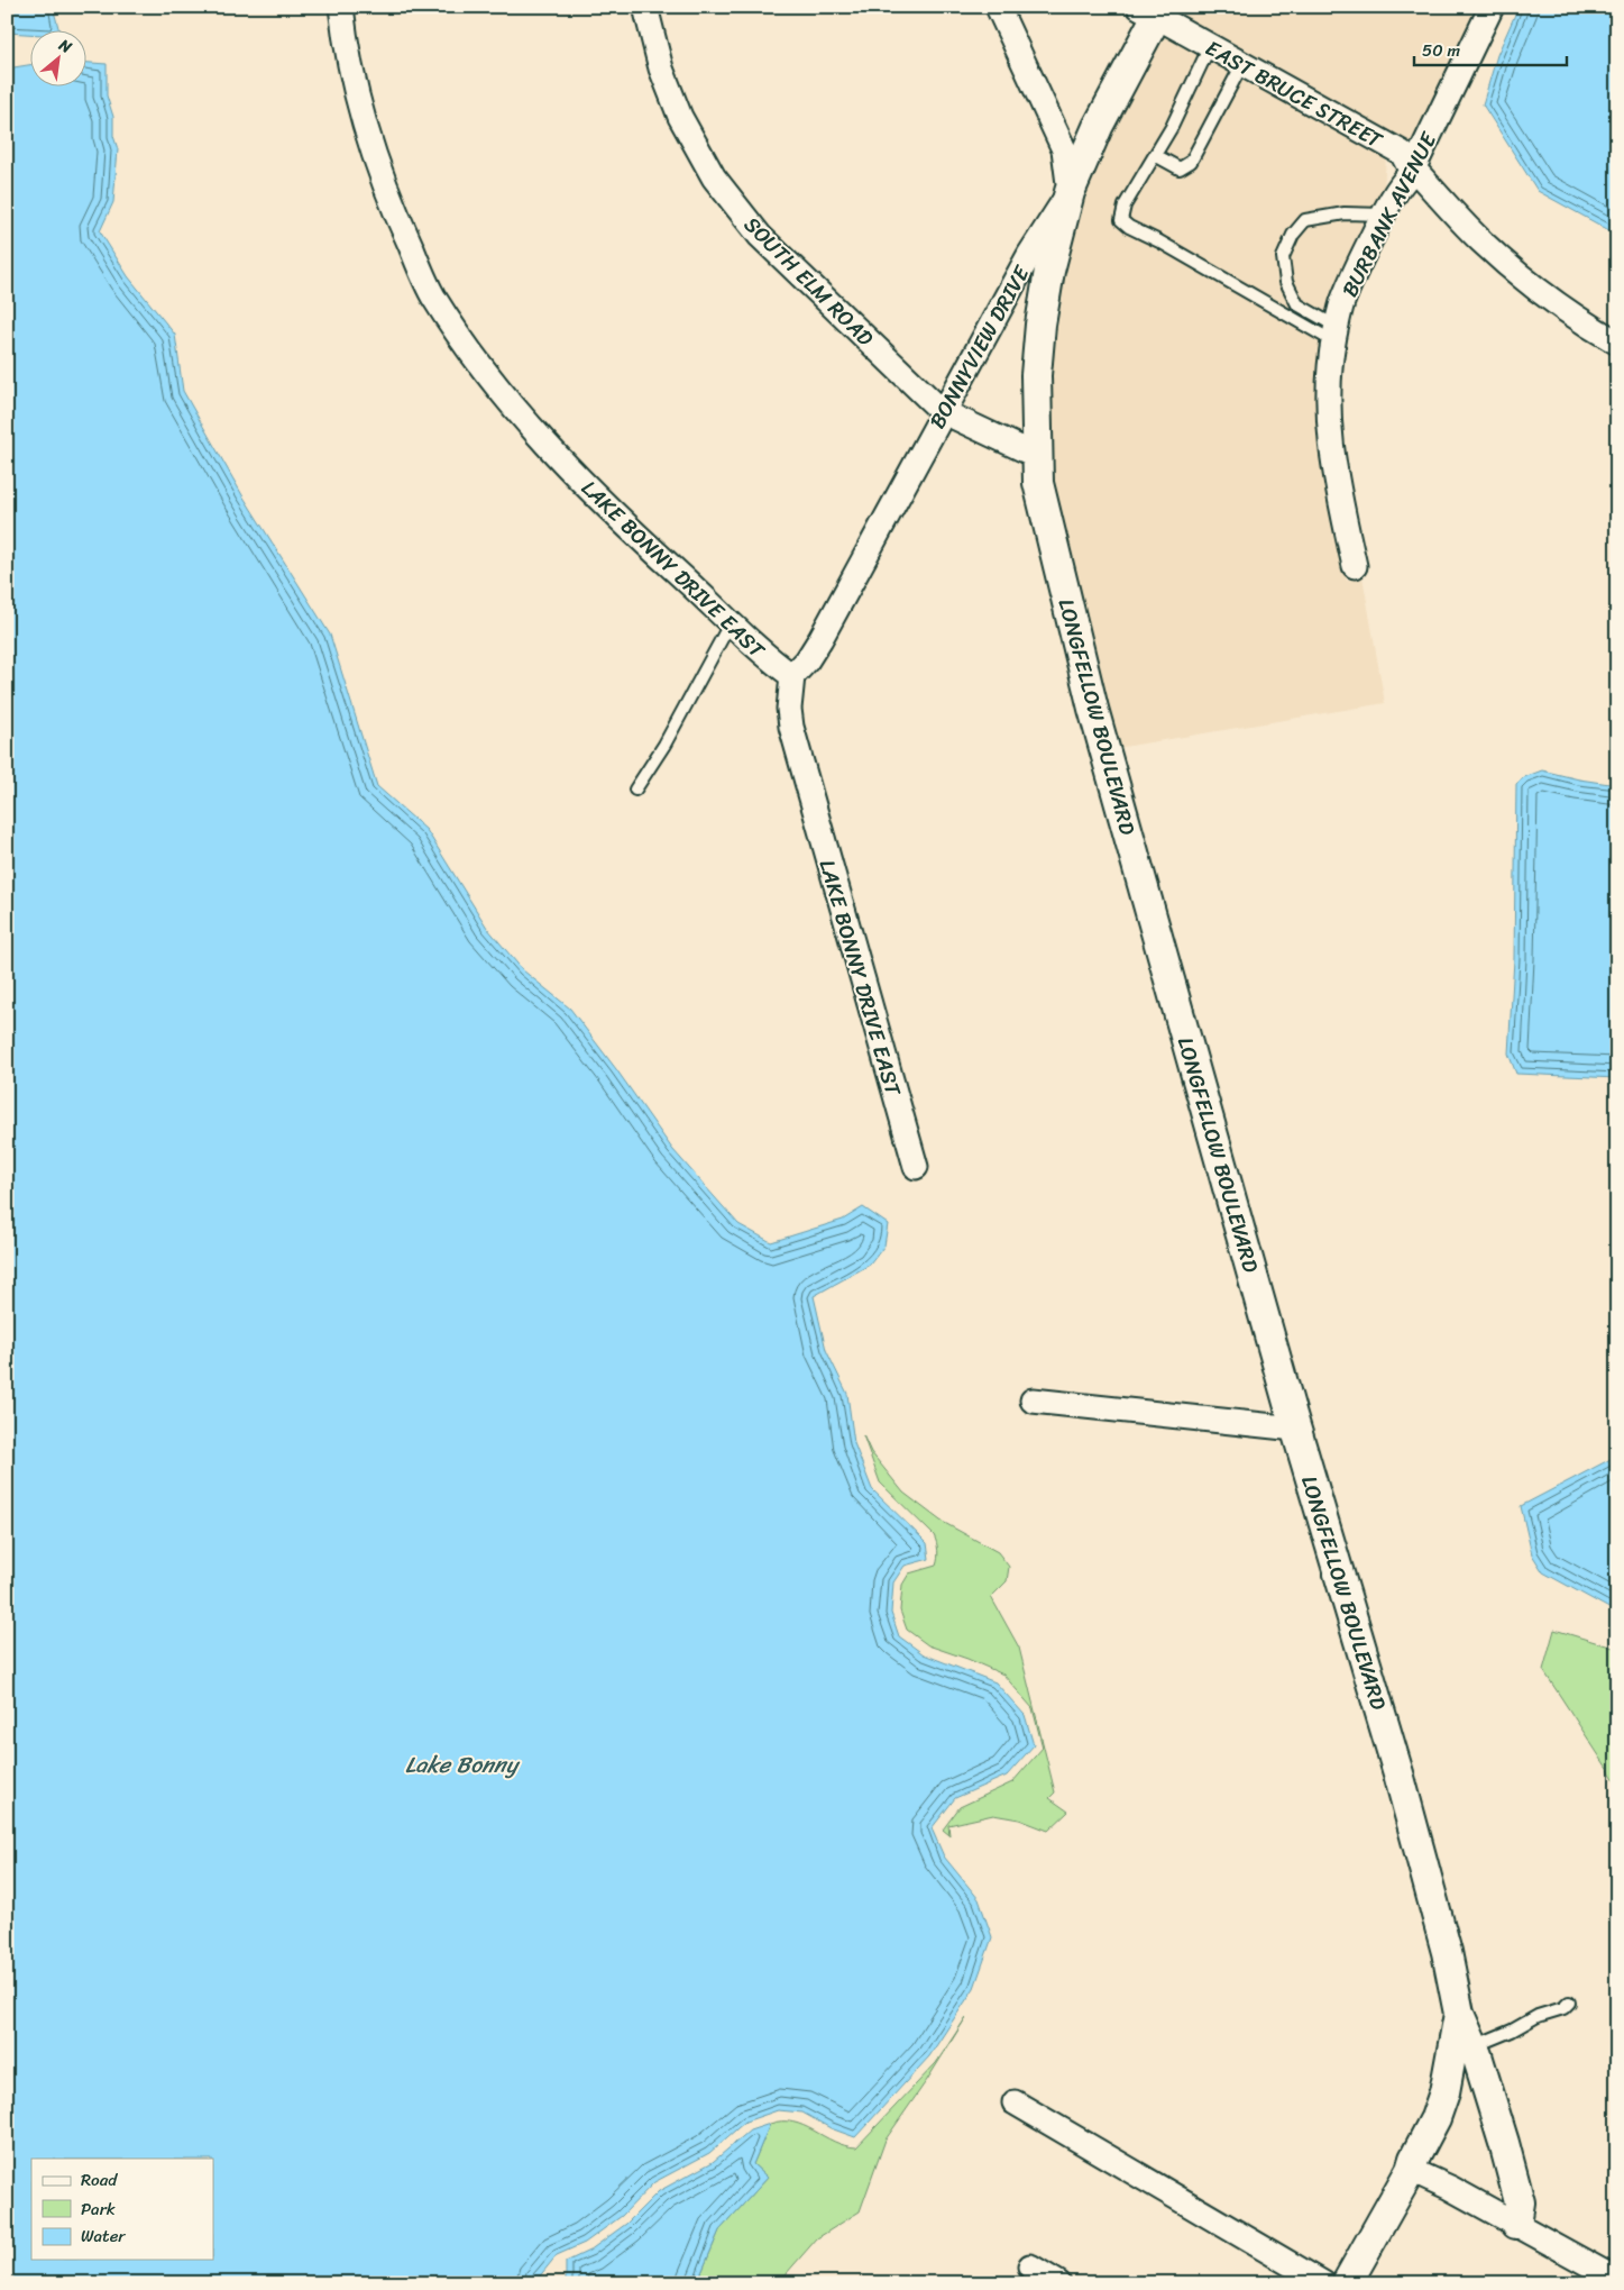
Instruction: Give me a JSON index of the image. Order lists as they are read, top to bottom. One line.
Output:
{"streets":{"street":["EAST BRUCE STREET","BURBANK AVENUE","SOUTH ELM ROAD","BONNYVIEW DRIVE","LAKE BONNY DRIVE EAST","LONGFELLOW BOULEVARD"]},"crossings":[["EAST BRUCE STREET","BURBANK AVENUE"],["EAST BRUCE STREET","LONGFELLOW BOULEVARD"],["SOUTH ELM ROAD","BONNYVIEW DRIVE"],["SOUTH ELM ROAD","LONGFELLOW BOULEVARD"],["BONNYVIEW DRIVE","LAKE BONNY DRIVE EAST"],["BONNYVIEW DRIVE","LONGFELLOW BOULEVARD"]],"water":["Lake Bonny"],"legend":["Road","Park","Water"],"scale_bar":"50 m","north":"top right"}
